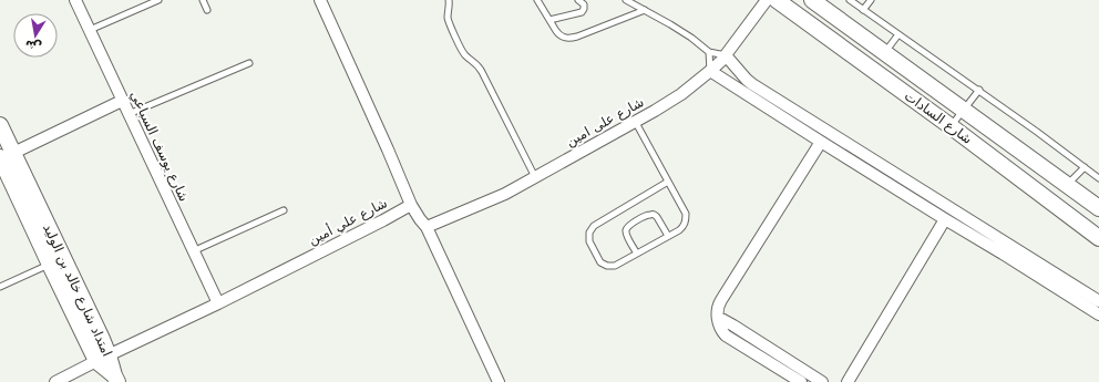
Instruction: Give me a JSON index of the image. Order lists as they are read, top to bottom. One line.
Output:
{"streets":{"main road":["شارع السادات","امتداد شارع خالد بن الوليد"],"street":["شارع على امين","شارع يوسف السباعي","شارع علي أمين"]},"crossings":[["شارع يوسف السباعي","شارع علي أمين"],["شارع علي أمين","امتداد شارع خالد بن الوليد"]],"north":"bottom"}
